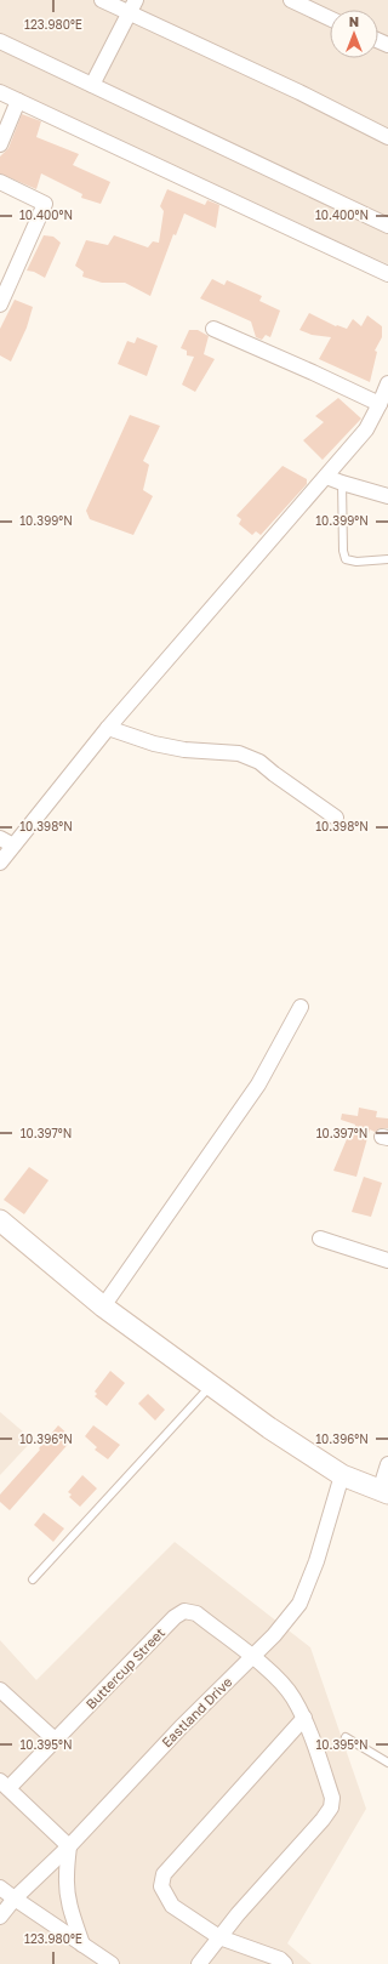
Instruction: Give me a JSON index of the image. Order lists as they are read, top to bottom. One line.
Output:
{"streets":{"street":["Buttercup Street","Eastland Drive"]},"crossings":[["Buttercup Street","Eastland Drive"]],"north":"top","coordinates":["123.980°E","10.400°N","10.399°N","10.398°N","10.397°N","10.396°N","10.395°N"]}
